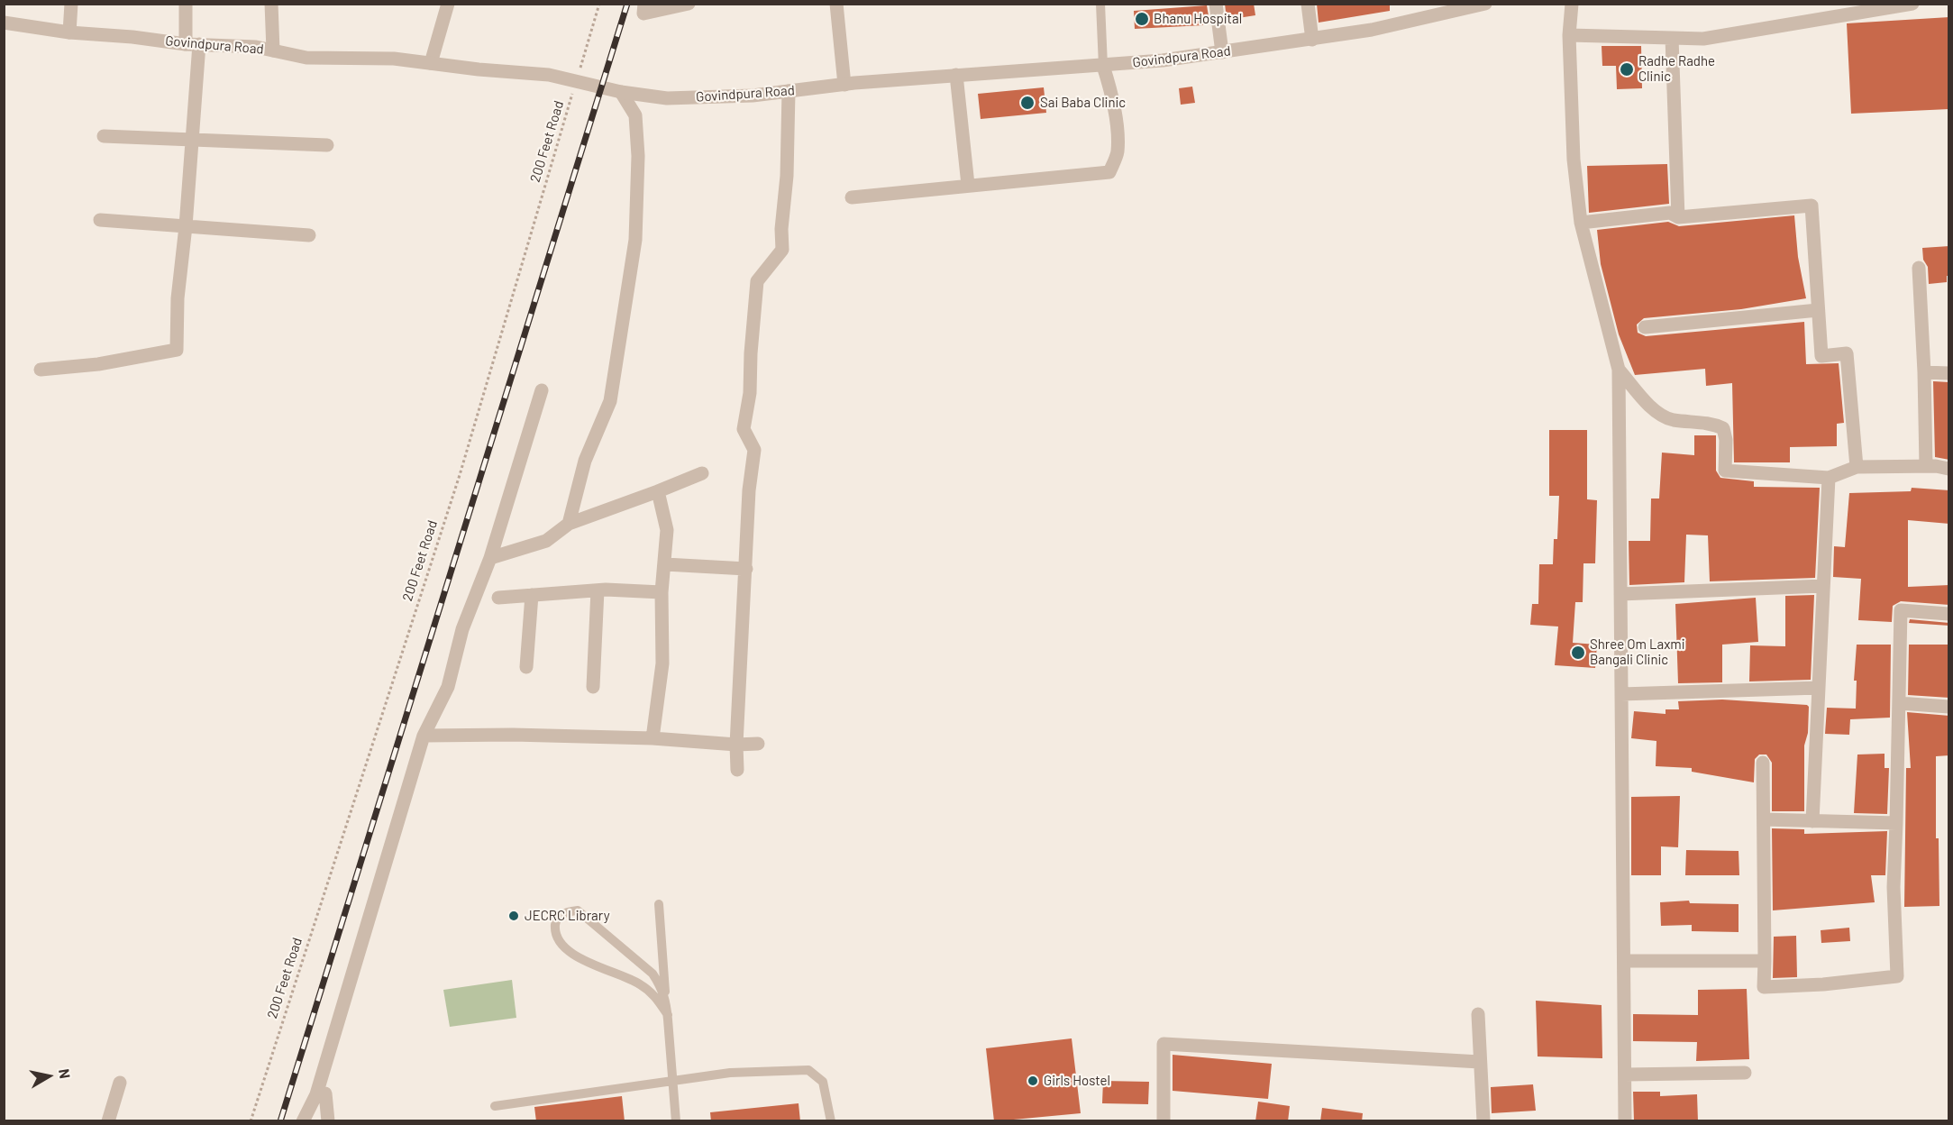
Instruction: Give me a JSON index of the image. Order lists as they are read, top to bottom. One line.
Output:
{"streets":{"street":["Govindpura Road"],"path":["200 Feet Road"]},"crossings":[["Govindpura Road","200 Feet Road"]],"places":["Bhanu Hospital","Radhe Radhe Clinic","Sai Baba Clinic","Shree Om Laxmi Bangali Clinic","JECRC Library","Girls Hostel"],"north":"right"}
